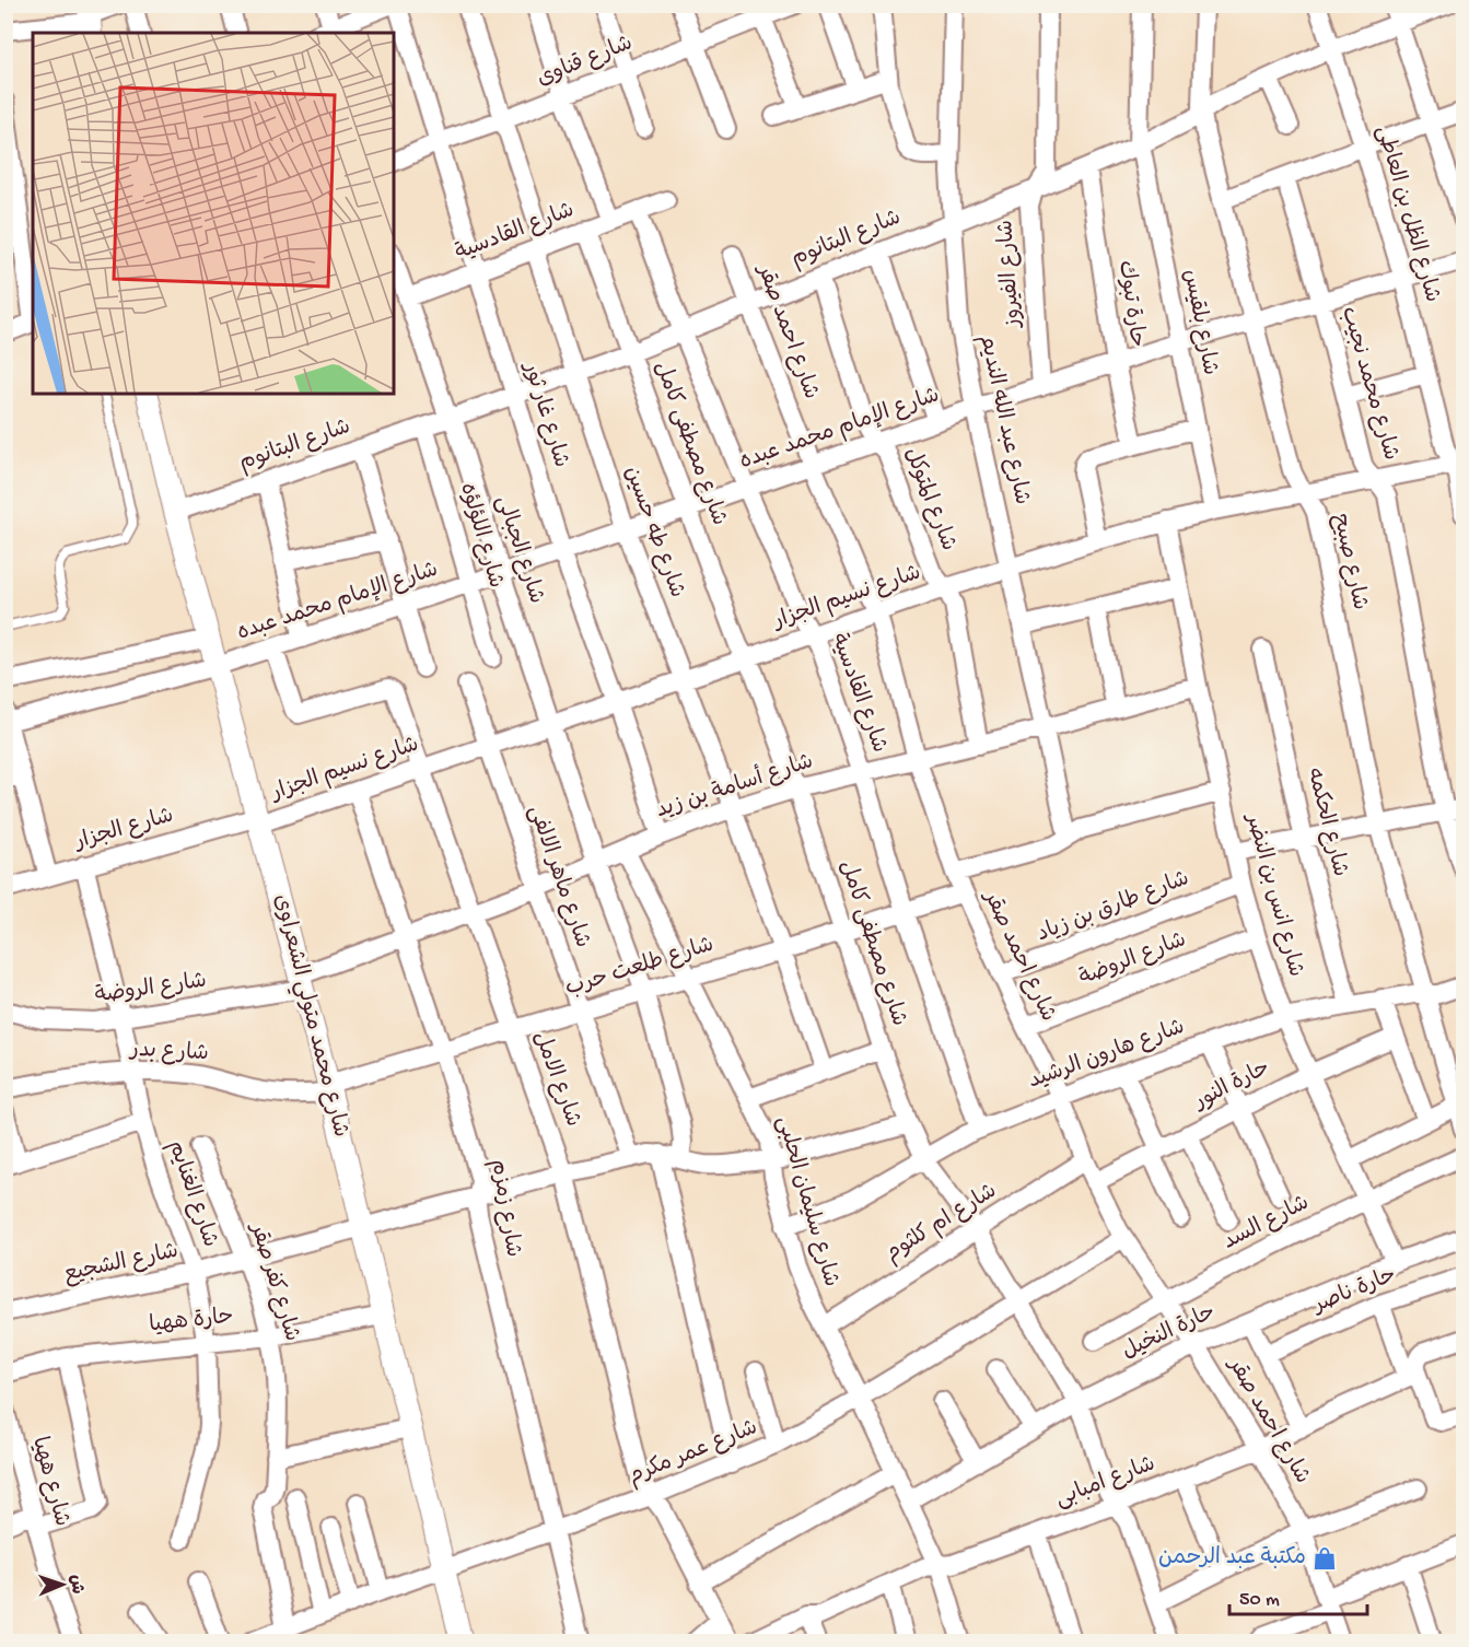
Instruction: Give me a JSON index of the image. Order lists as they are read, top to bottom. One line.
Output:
{"streets":{"street":["شارع قناوى","شارع الظل بن العاطى","شارع القادسية","شارع البتانوم","شارع الفيروز","حارة تبوك","شارع بلقيس","شارع احمد صقر","شارع محمد نجيب","شارع غار ثور","شارع عبد الله النديم","شارع الإمام محمد عبده","شارع مصطفى كامل","شارع المتوكل","شارع طه حسين","شارع اللؤلؤه","شارع الجبالى","شارع صبيح","شارع نسيم الجزار","شارع أسامة بن زيد","شارع الحكمه","شارع الجزار","شارع ماهر الالفى","شارع انس بن النضر","شارع طارق بن زياد","شارع الروضة","شارع طلعت حرب","شارع محمد متولي الشعراوى","شارع بدر","شارع هارون الرشيد","شارع الامل","حارة النور","شارع الغنايم","شارع سليمان الحلبى","شارع زمزم","شارع ام كلثوم","شارع السد","شارع الشجيع","شارع كفر صقر","حارة ناصر","حارة ههيا","حارة النخيل","شارع عمر مكرم","شارع ههيا","شارع امبابى"]},"crossings":[["شارع قناوى","شارع غار ثور"],["شارع قناوى","شارع طه حسين"],["شارع الظل بن العاطى","شارع البتانوم"],["شارع الظل بن العاطى","شارع الإمام محمد عبده"],["شارع الظل بن العاطى","شارع نسيم الجزار"],["شارع القادسية","شارع البتانوم"],["شارع القادسية","شارع غار ثور"],["شارع القادسية","شارع الإمام محمد عبده"],["شارع القادسية","شارع مصطفى كامل"],["شارع القادسية","شارع طه حسين"],["شارع القادسية","شارع الجبالى"],["شارع القادسية","شارع نسيم الجزار"],["شارع القادسية","شارع أسامة بن زيد"],["شارع القادسية","شارع طلعت حرب"],["شارع القادسية","شارع هارون الرشيد"],["شارع البتانوم","شارع الفيروز"],["شارع البتانوم","حارة تبوك"],["شارع البتانوم","شارع بلقيس"],["شارع البتانوم","شارع احمد صقر"],["شارع البتانوم","شارع غار ثور"],["شارع البتانوم","شارع عبد الله النديم"],["شارع البتانوم","شارع مصطفى كامل"],["شارع البتانوم","شارع المتوكل"],["شارع البتانوم","شارع طه حسين"],["شارع البتانوم","شارع اللؤلؤه"],["شارع البتانوم","شارع الجبالى"],["شارع البتانوم","شارع صبيح"],["شارع البتانوم","شارع محمد متولي الشعراوى"],["شارع الفيروز","شارع الإمام محمد عبده"],["حارة تبوك","شارع الإمام محمد عبده"],["شارع بلقيس","شارع الإمام محمد عبده"],["شارع بلقيس","شارع نسيم الجزار"],["شارع احمد صقر","شارع الإمام محمد عبده"],["شارع احمد صقر","شارع نسيم الجزار"],["شارع احمد صقر","شارع أسامة بن زيد"],["شارع احمد صقر","شارع طارق بن زياد"],["شارع احمد صقر","شارع الروضة"],["شارع احمد صقر","شارع طلعت حرب"],["شارع احمد صقر","شارع هارون الرشيد"],["شارع احمد صقر","حارة النور"],["شارع احمد صقر","شارع ام كلثوم"],["شارع احمد صقر","شارع السد"],["شارع احمد صقر","حارة النخيل"],["شارع احمد صقر","شارع عمر مكرم"],["شارع احمد صقر","شارع امبابى"],["شارع محمد نجيب","شارع الإمام محمد عبده"],["شارع محمد نجيب","شارع نسيم الجزار"],["شارع غار ثور","شارع الإمام محمد عبده"],["شارع غار ثور","شارع نسيم الجزار"],["شارع غار ثور","شارع أسامة بن زيد"],["شارع عبد الله النديم","شارع الإمام محمد عبده"],["شارع عبد الله النديم","شارع نسيم الجزار"],["شارع عبد الله النديم","شارع أسامة بن زيد"],["شارع الإمام محمد عبده","شارع مصطفى كامل"],["شارع الإمام محمد عبده","شارع المتوكل"],["شارع الإمام محمد عبده","شارع طه حسين"],["شارع الإمام محمد عبده","شارع اللؤلؤه"],["شارع الإمام محمد عبده","شارع الجبالى"],["شارع الإمام محمد عبده","شارع صبيح"],["شارع الإمام محمد عبده","شارع محمد متولي الشعراوى"],["شارع الإمام محمد عبده","شارع الامل"],["شارع مصطفى كامل","شارع نسيم الجزار"],["شارع مصطفى كامل","شارع أسامة بن زيد"],["شارع مصطفى كامل","شارع طلعت حرب"],["شارع مصطفى كامل","شارع هارون الرشيد"],["شارع مصطفى كامل","شارع ام كلثوم"],["شارع مصطفى كامل","حارة النخيل"],["شارع مصطفى كامل","شارع عمر مكرم"],["شارع مصطفى كامل","شارع امبابى"],["شارع المتوكل","شارع نسيم الجزار"],["شارع المتوكل","شارع أسامة بن زيد"],["شارع طه حسين","شارع نسيم الجزار"],["شارع طه حسين","شارع أسامة بن زيد"],["شارع طه حسين","شارع طلعت حرب"],["شارع الجبالى","شارع نسيم الجزار"],["شارع الجبالى","شارع أسامة بن زيد"],["شارع الجبالى","شارع طلعت حرب"],["شارع صبيح","شارع نسيم الجزار"],["شارع صبيح","شارع هارون الرشيد"],["شارع نسيم الجزار","شارع الجزار"],["شارع نسيم الجزار","شارع ماهر الالفى"],["شارع نسيم الجزار","شارع انس بن النضر"],["شارع نسيم الجزار","شارع محمد متولي الشعراوى"],["شارع نسيم الجزار","شارع الامل"],["شارع نسيم الجزار","شارع زمزم"],["شارع أسامة بن زيد","شارع ماهر الالفى"],["شارع أسامة بن زيد","شارع انس بن النضر"],["شارع أسامة بن زيد","شارع الروضة"],["شارع أسامة بن زيد","شارع محمد متولي الشعراوى"],["شارع أسامة بن زيد","شارع الامل"],["شارع أسامة بن زيد","شارع سليمان الحلبى"],["شارع أسامة بن زيد","شارع زمزم"],["شارع الحكمه","شارع هارون الرشيد"],["شارع الجزار","شارع محمد متولي الشعراوى"],["شارع الجزار","شارع الغنايم"],["شارع ماهر الالفى","شارع طلعت حرب"],["شارع ماهر الالفى","شارع الشجيع"],["شارع انس بن النضر","شارع طارق بن زياد"],["شارع انس بن النضر","شارع الروضة"],["شارع انس بن النضر","شارع هارون الرشيد"],["شارع انس بن النضر","حارة النور"],["شارع انس بن النضر","شارع السد"],["شارع انس بن النضر","حارة النخيل"],["شارع الروضة","شارع محمد متولي الشعراوى"],["شارع الروضة","شارع الغنايم"],["شارع طلعت حرب","شارع محمد متولي الشعراوى"],["شارع طلعت حرب","شارع بدر"],["شارع طلعت حرب","شارع الامل"],["شارع طلعت حرب","شارع سليمان الحلبى"],["شارع طلعت حرب","شارع زمزم"],["شارع محمد متولي الشعراوى","شارع بدر"],["شارع محمد متولي الشعراوى","شارع الشجيع"],["شارع محمد متولي الشعراوى","حارة ههيا"],["شارع محمد متولي الشعراوى","شارع عمر مكرم"],["شارع بدر","شارع الغنايم"],["شارع هارون الرشيد","شارع سليمان الحلبى"],["شارع الامل","شارع الشجيع"],["شارع الامل","شارع عمر مكرم"],["شارع الغنايم","شارع الشجيع"],["شارع الغنايم","حارة ههيا"],["شارع سليمان الحلبى","شارع ام كلثوم"],["شارع سليمان الحلبى","حارة النخيل"],["شارع سليمان الحلبى","شارع عمر مكرم"],["شارع سليمان الحلبى","شارع امبابى"],["شارع زمزم","شارع الشجيع"],["شارع زمزم","شارع عمر مكرم"],["شارع الشجيع","شارع كفر صقر"],["شارع كفر صقر","حارة ههيا"],["شارع كفر صقر","شارع عمر مكرم"]],"places":{"shop":["مكتبة عبد الرحمن"]},"scale_bar":"50 m","north":"right"}
